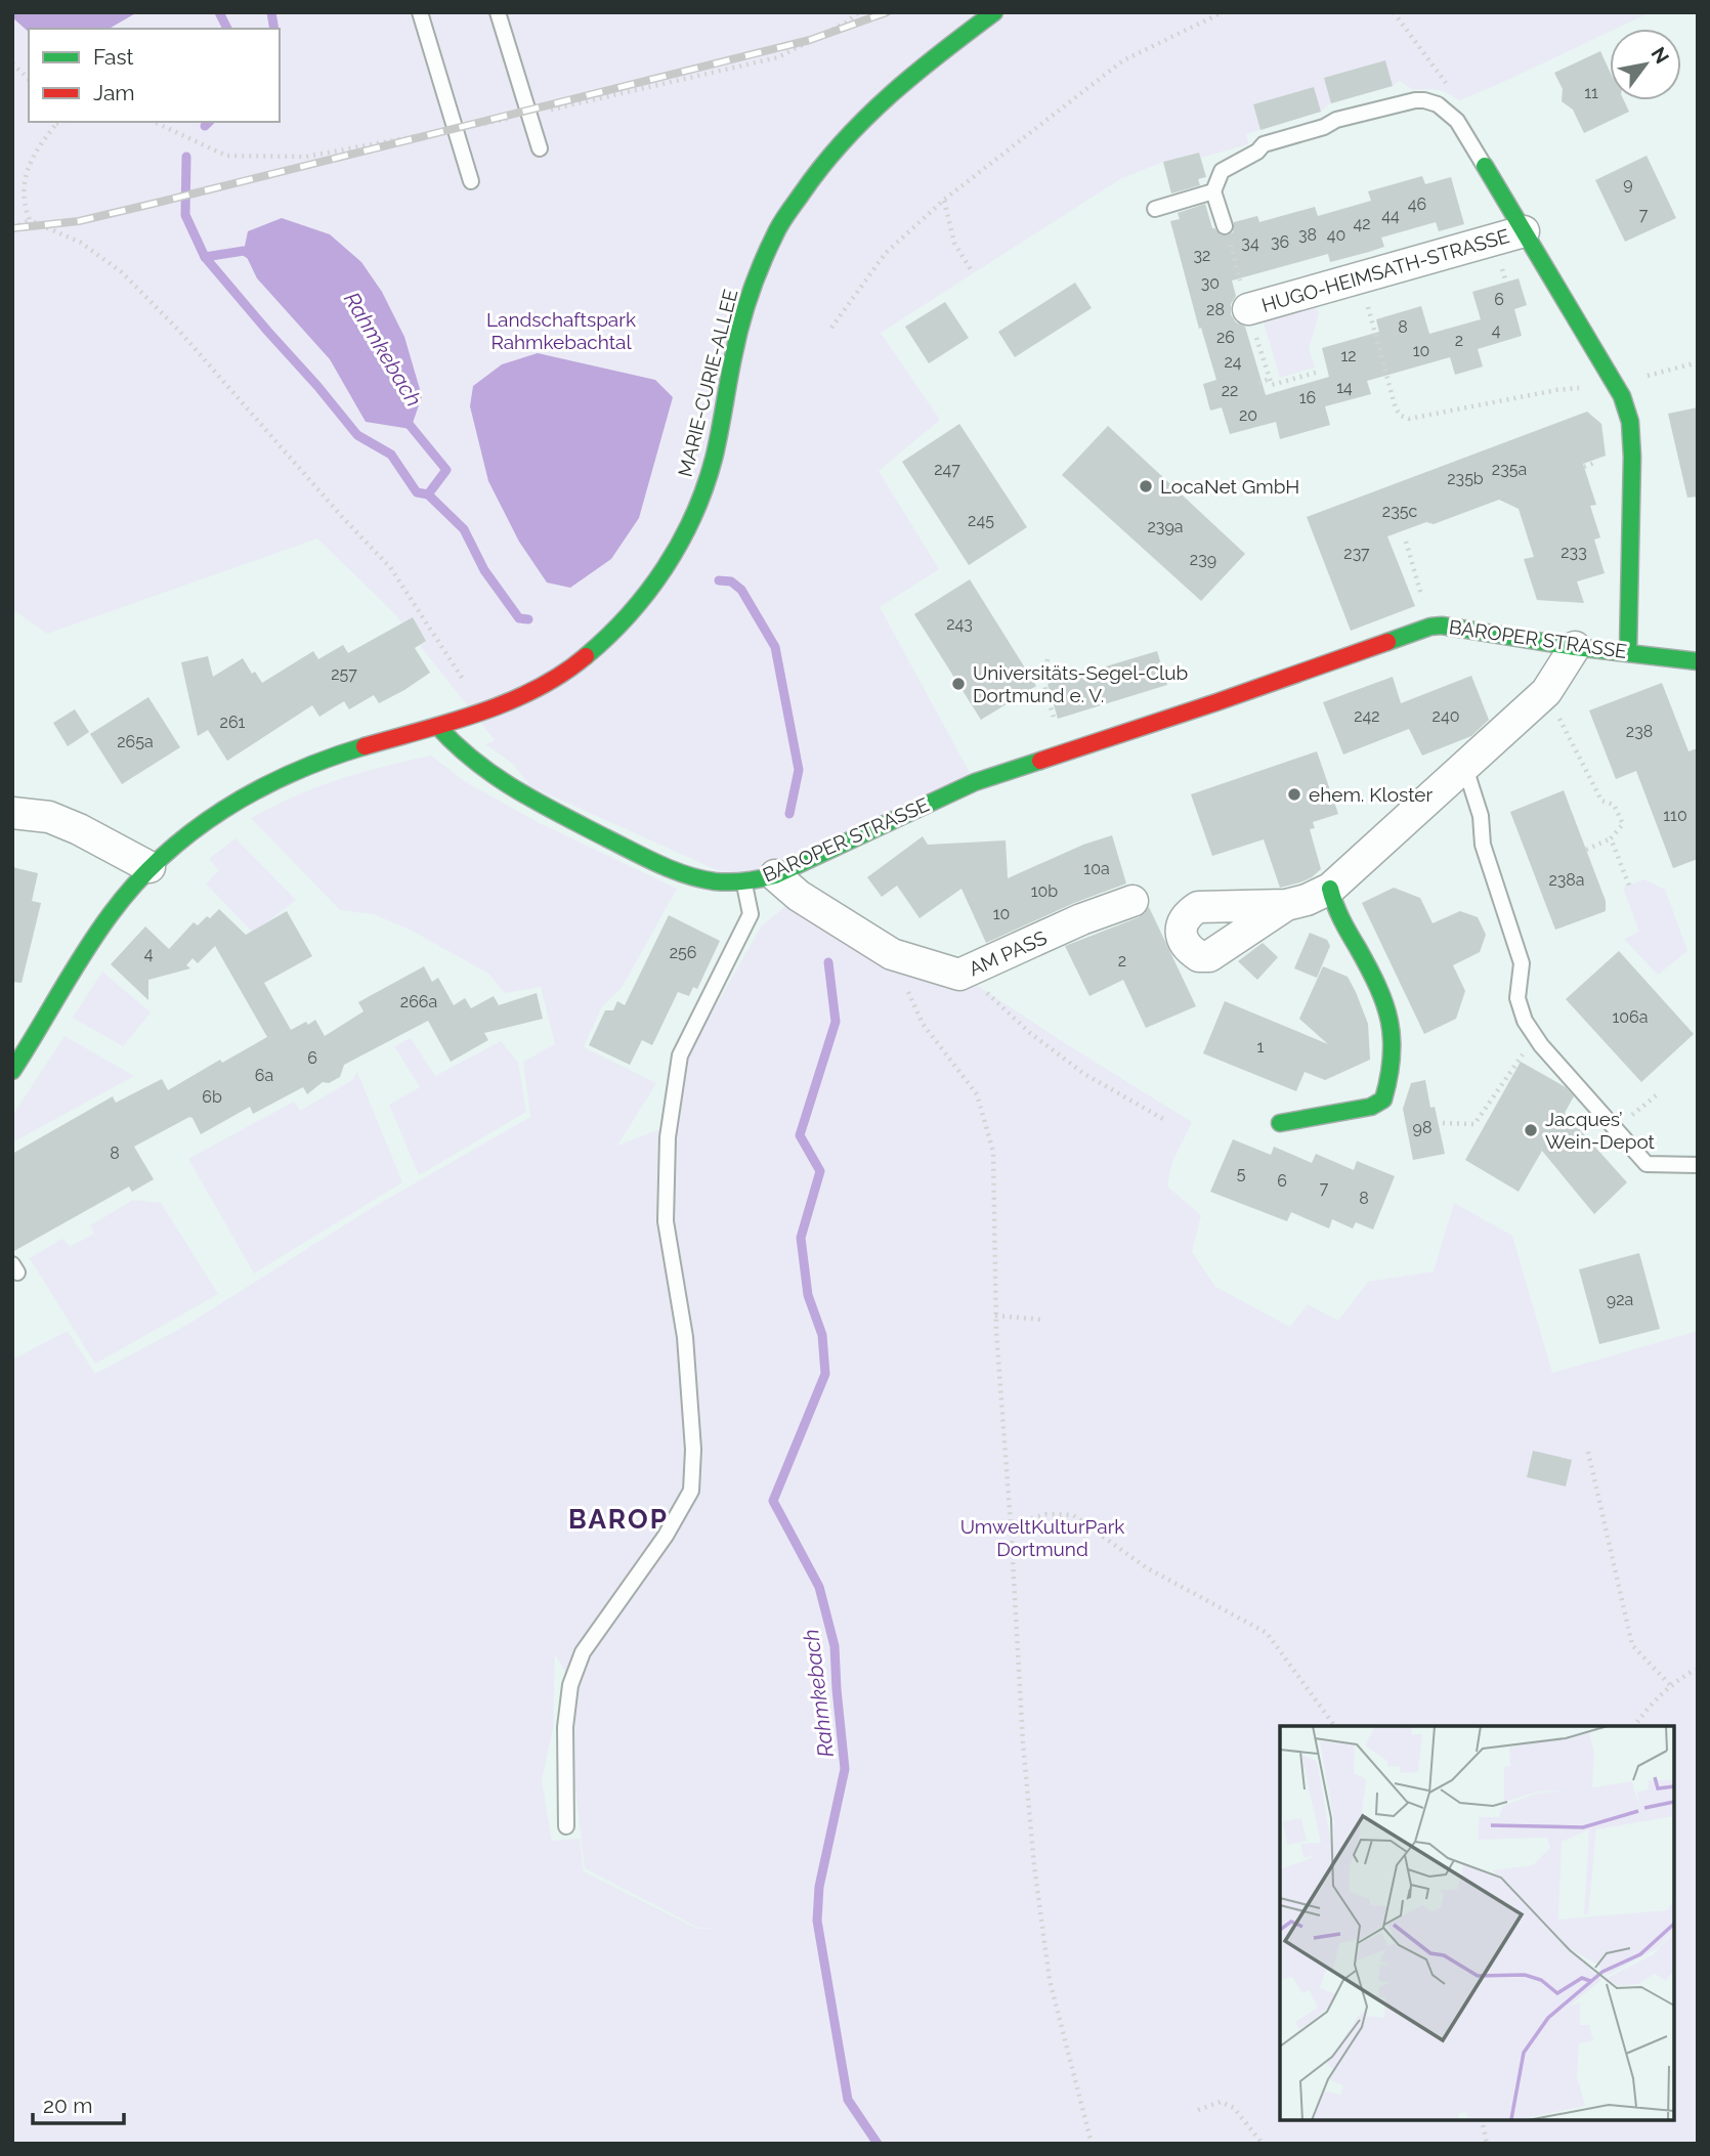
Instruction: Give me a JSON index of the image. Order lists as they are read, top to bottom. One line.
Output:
{"streets":{"street":["HUGO-HEIMSATH-STRASSE","MARIE-CURIE-ALLEE","BAROPER STRASSE","AM PASS"]},"crossings":[["HUGO-HEIMSATH-STRASSE","BAROPER STRASSE"],["MARIE-CURIE-ALLEE","BAROPER STRASSE"],["BAROPER STRASSE","AM PASS"]],"districts":["BAROP"],"water":["Rahmkebach"],"parks":["Landschaftspark Rahmkebachtal","UmweltKulturPark Dortmund"],"places":["LocaNet GmbH","Universitäts-Segel-Club Dortmund e. V.","ehem. Kloster","Jacques’ Wein-Depot"],"house_numbers":["11","9","46","7","44","42","38","40","36","34","32","30","6","28","8","4","26","2","10","12","24","14","22","16","20","247","235a","235b","235c","245","239a","233","237","239","243","257","242","240","261","238","265a","110","10a","238a","10b","10","256","4","2","266a","106a","1","6","6a","6b","98","8","5","6","7","8","92a"],"legend":["Fast","Jam"],"scale_bar":"20 m","north":"top right"}
